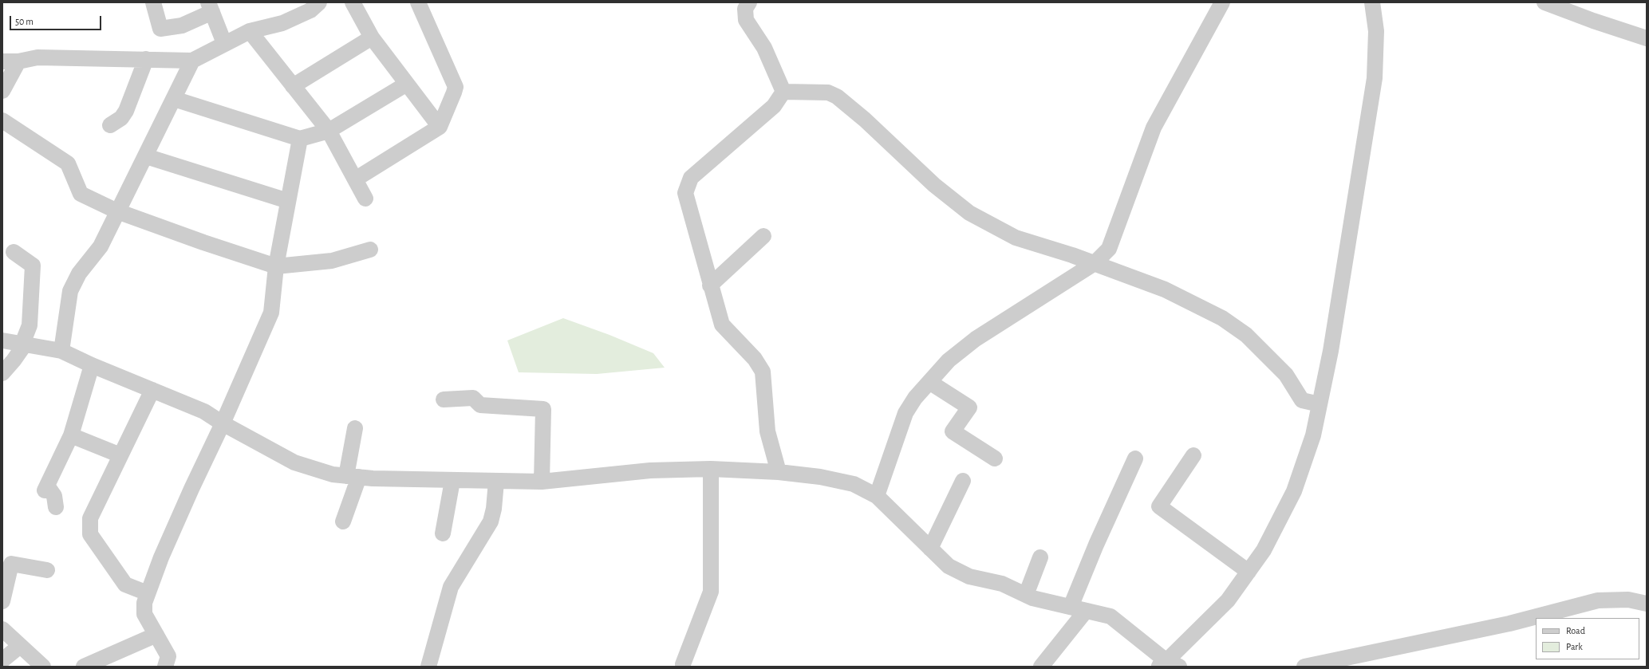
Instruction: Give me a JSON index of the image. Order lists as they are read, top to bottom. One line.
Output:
{"legend":["Road","Park"],"scale_bar":"50 m"}
